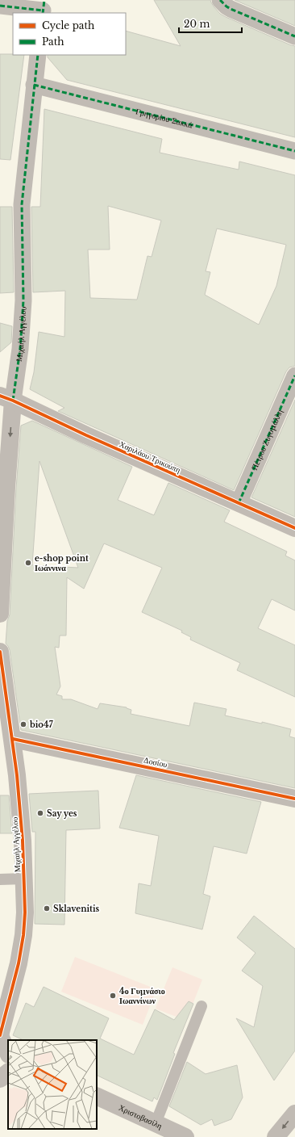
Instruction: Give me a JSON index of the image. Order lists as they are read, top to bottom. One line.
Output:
{"streets":{"street":["Γρηγορίου Σακκά","Μιχαήλ Αγγέλου","Πέτρου Ζυγομάλλη","Χαριλάου Τρικούπη","Δοσίου","Χριστοβασίλη"]},"crossings":[["Γρηγορίου Σακκά","Μιχαήλ Αγγέλου"],["Μιχαήλ Αγγέλου","Χαριλάου Τρικούπη"],["Μιχαήλ Αγγέλου","Δοσίου"],["Πέτρου Ζυγομάλλη","Χαριλάου Τρικούπη"]],"places":["e-shop point Ιωάννινα","bio47","Say yes","Sklavenitis","4ο Γυμνάσιο Ιωαννίνων"],"legend":["Cycle path","Path"],"scale_bar":"20 m"}
